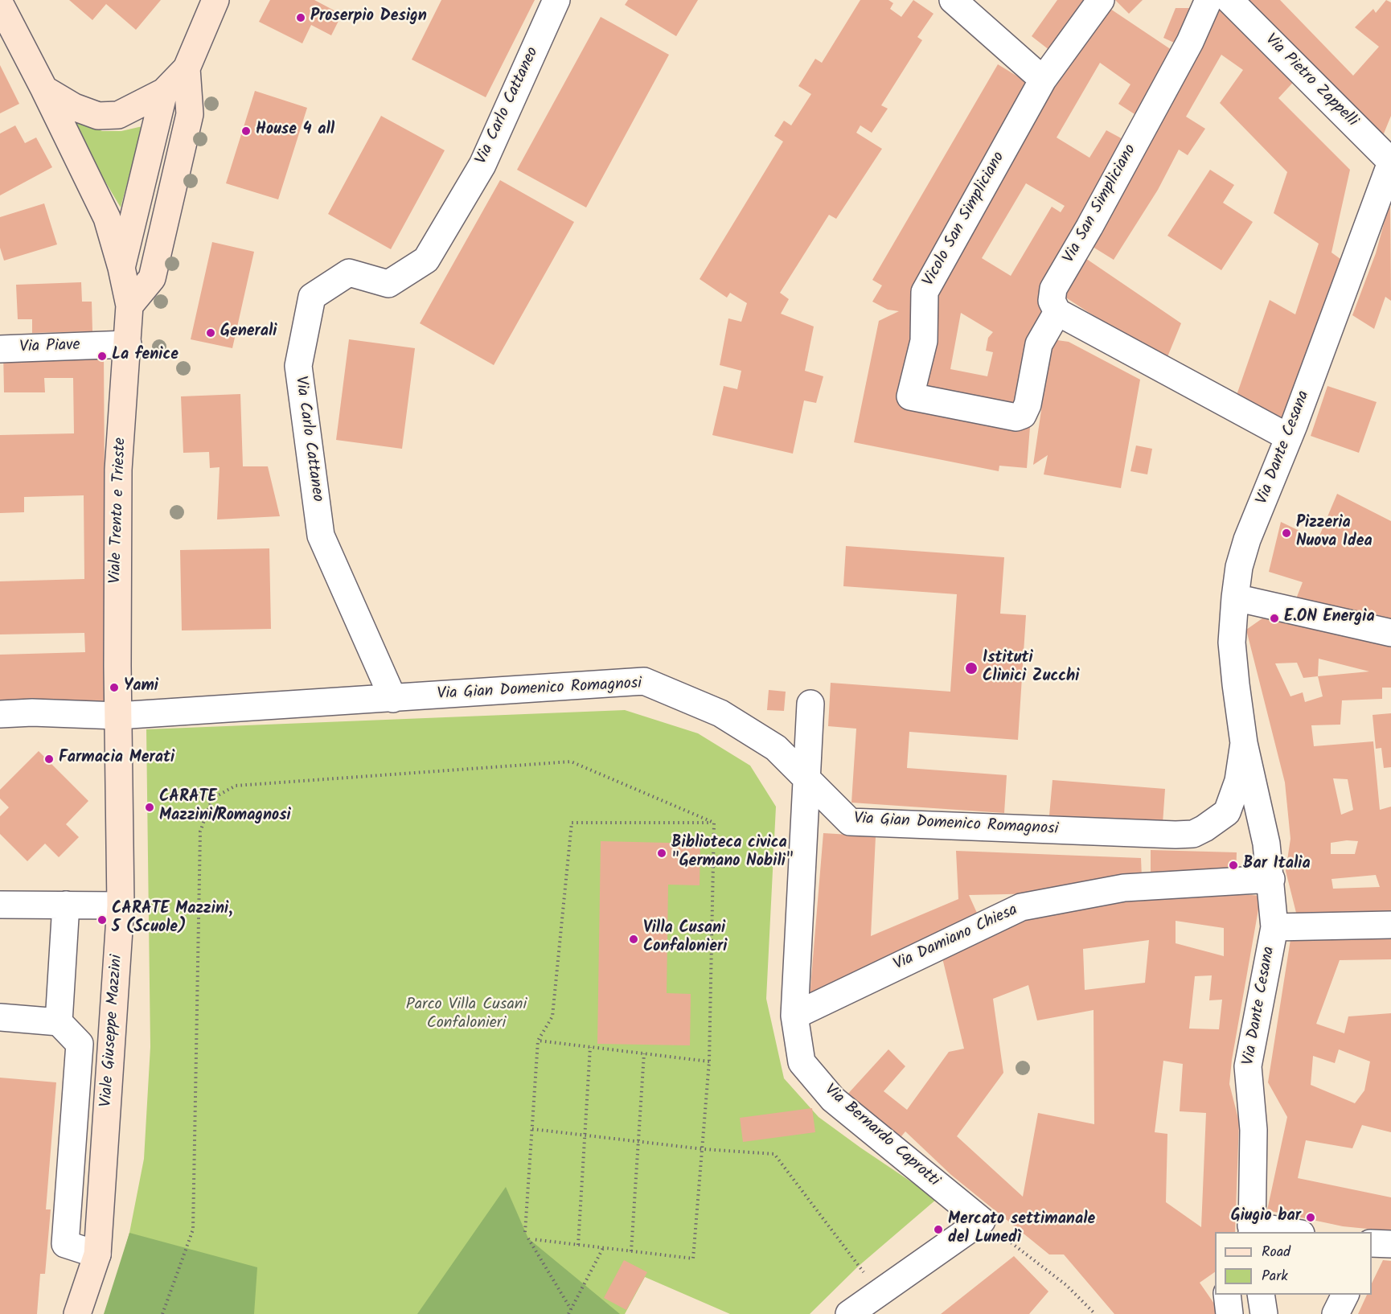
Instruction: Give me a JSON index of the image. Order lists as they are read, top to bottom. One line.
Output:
{"streets":{"main road":["Viale Trento e Trieste","Viale Giuseppe Mazzini"],"street":["Via Pietro Zappelli","Via Carlo Cattaneo","Via San Simpliciano","Vicolo San Simpliciano","Via Piave","Via Dante Cesana","Via Gian Domenico Romagnosi","Via Damiano Chiesa","Via Bernardo Caprotti"]},"crossings":[["Via Pietro Zappelli","Via Dante Cesana"],["Via Carlo Cattaneo","Via Gian Domenico Romagnosi"],["Via San Simpliciano","Vicolo San Simpliciano"],["Via Piave","Viale Trento e Trieste"],["Via Dante Cesana","Via Gian Domenico Romagnosi"],["Via Dante Cesana","Via Damiano Chiesa"],["Viale Trento e Trieste","Via Gian Domenico Romagnosi"],["Viale Trento e Trieste","Viale Giuseppe Mazzini"],["Via Gian Domenico Romagnosi","Viale Giuseppe Mazzini"],["Via Gian Domenico Romagnosi","Via Bernardo Caprotti"],["Via Damiano Chiesa","Via Bernardo Caprotti"]],"parks":["Parco Villa Cusani Confalonieri"],"places":["Proserpio Design","House 4 all","Generali","La fenice","Pizzeria Nuova Idea","E.ON Energia","Istituti Clinici Zucchi","Yami","Farmacia Merati","CARATE Mazzini/Romagnosi","Biblioteca civica \"Germano Nobili\"","Bar Italia","CARATE Mazzini, 5 (Scuole)","Villa Cusani Confalonieri","Giugio bar","Mercato settimanale del Lunedì"],"legend":["Road","Park"]}
